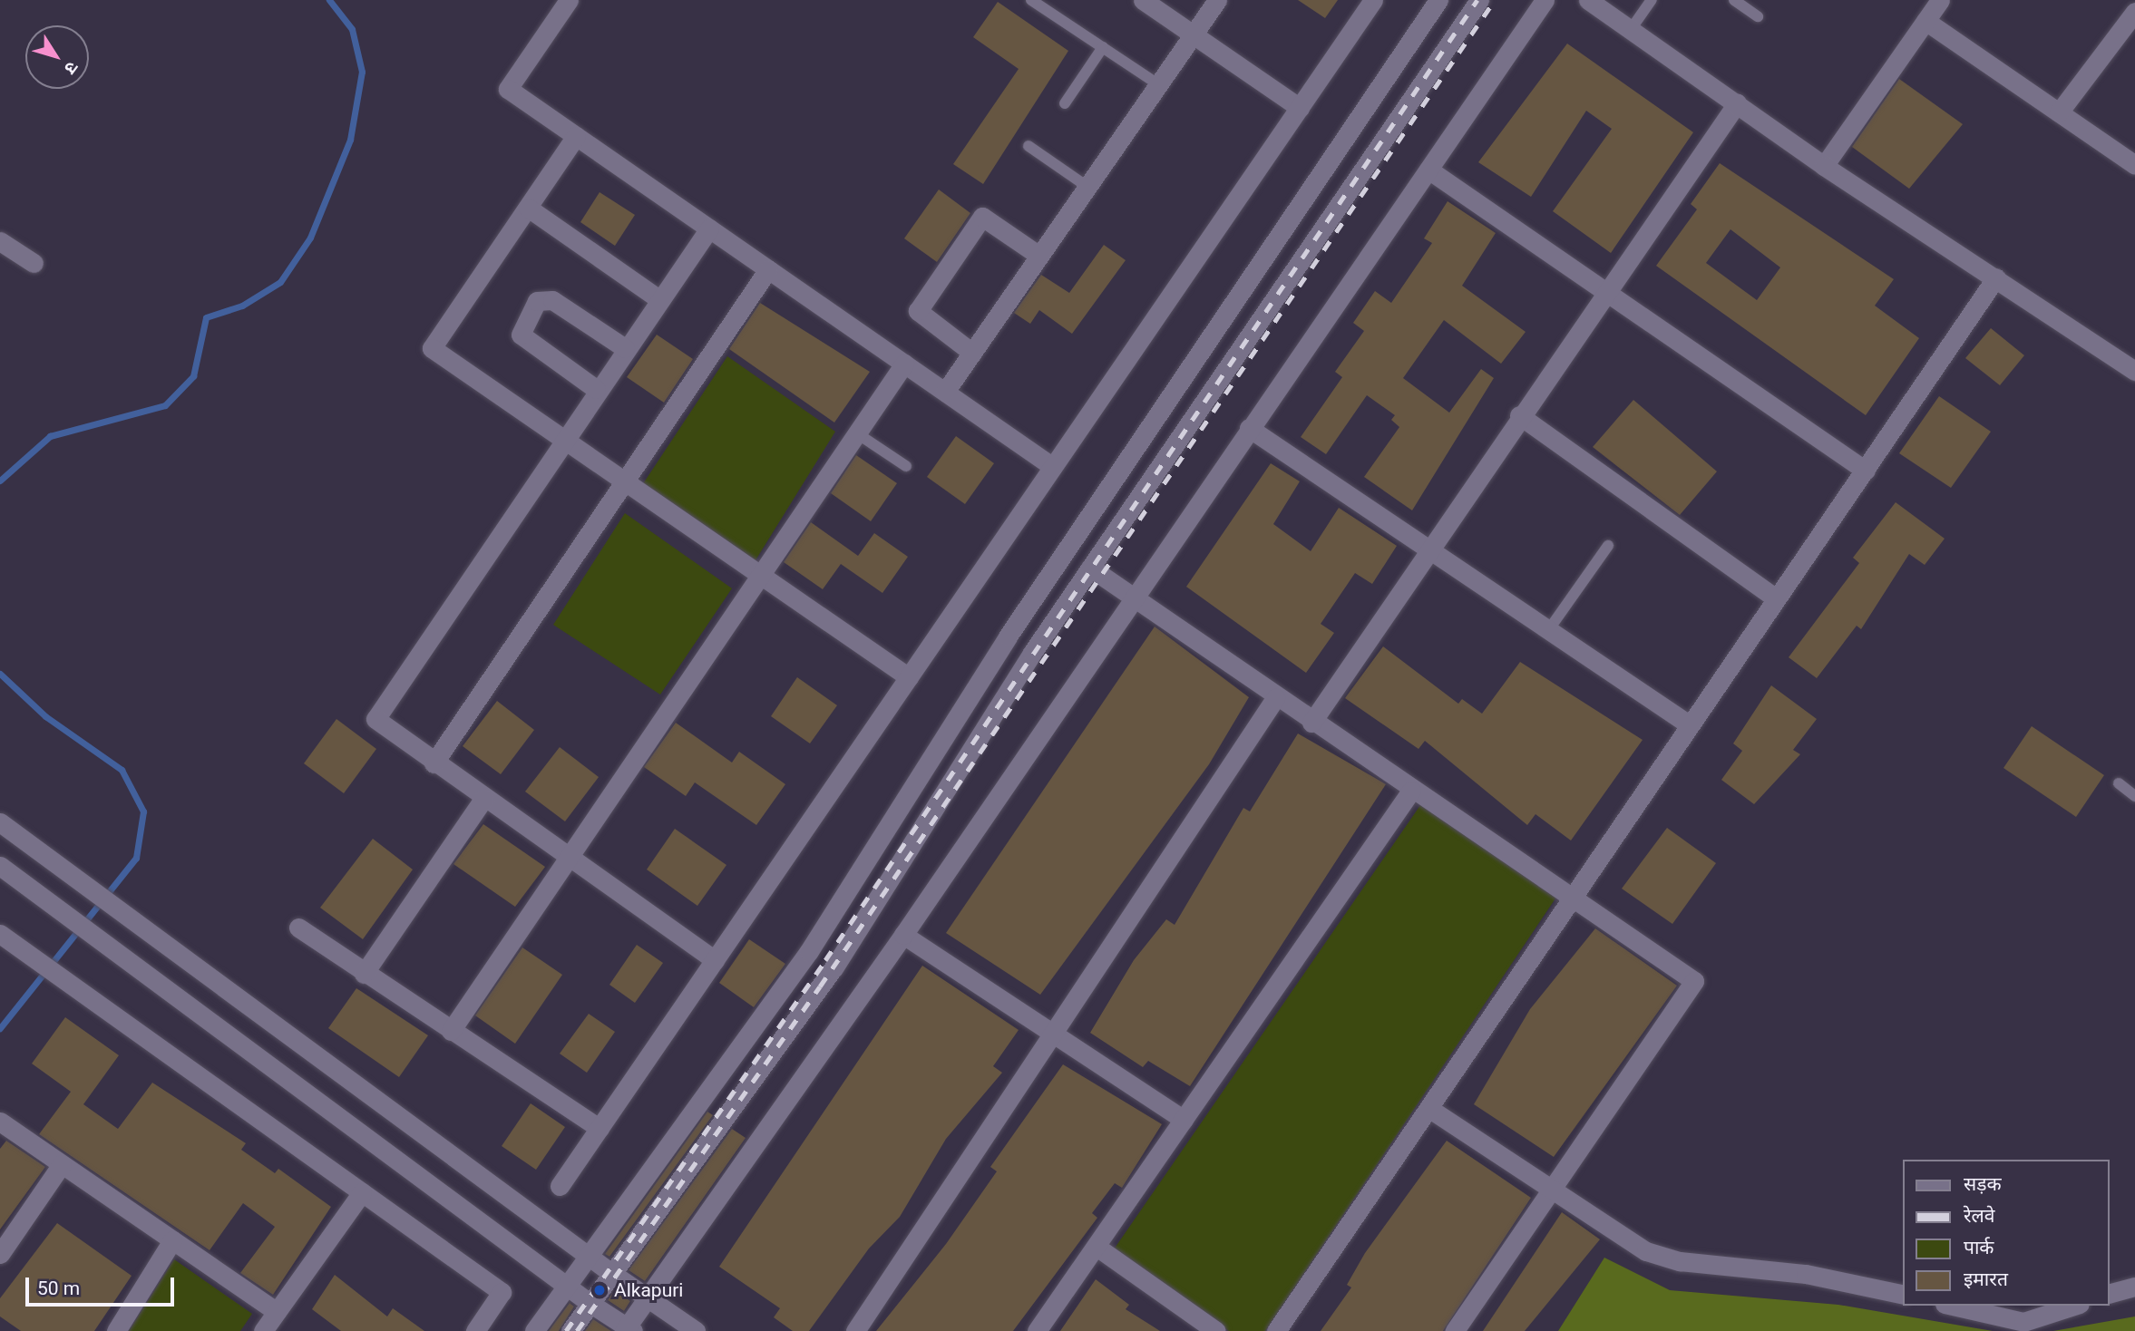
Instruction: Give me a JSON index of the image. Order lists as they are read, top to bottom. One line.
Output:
{"places":["Alkapuri"],"legend":["सड़क","रेलवे","पार्क","इमारत"],"scale_bar":"50 m","north":"bottom right"}
